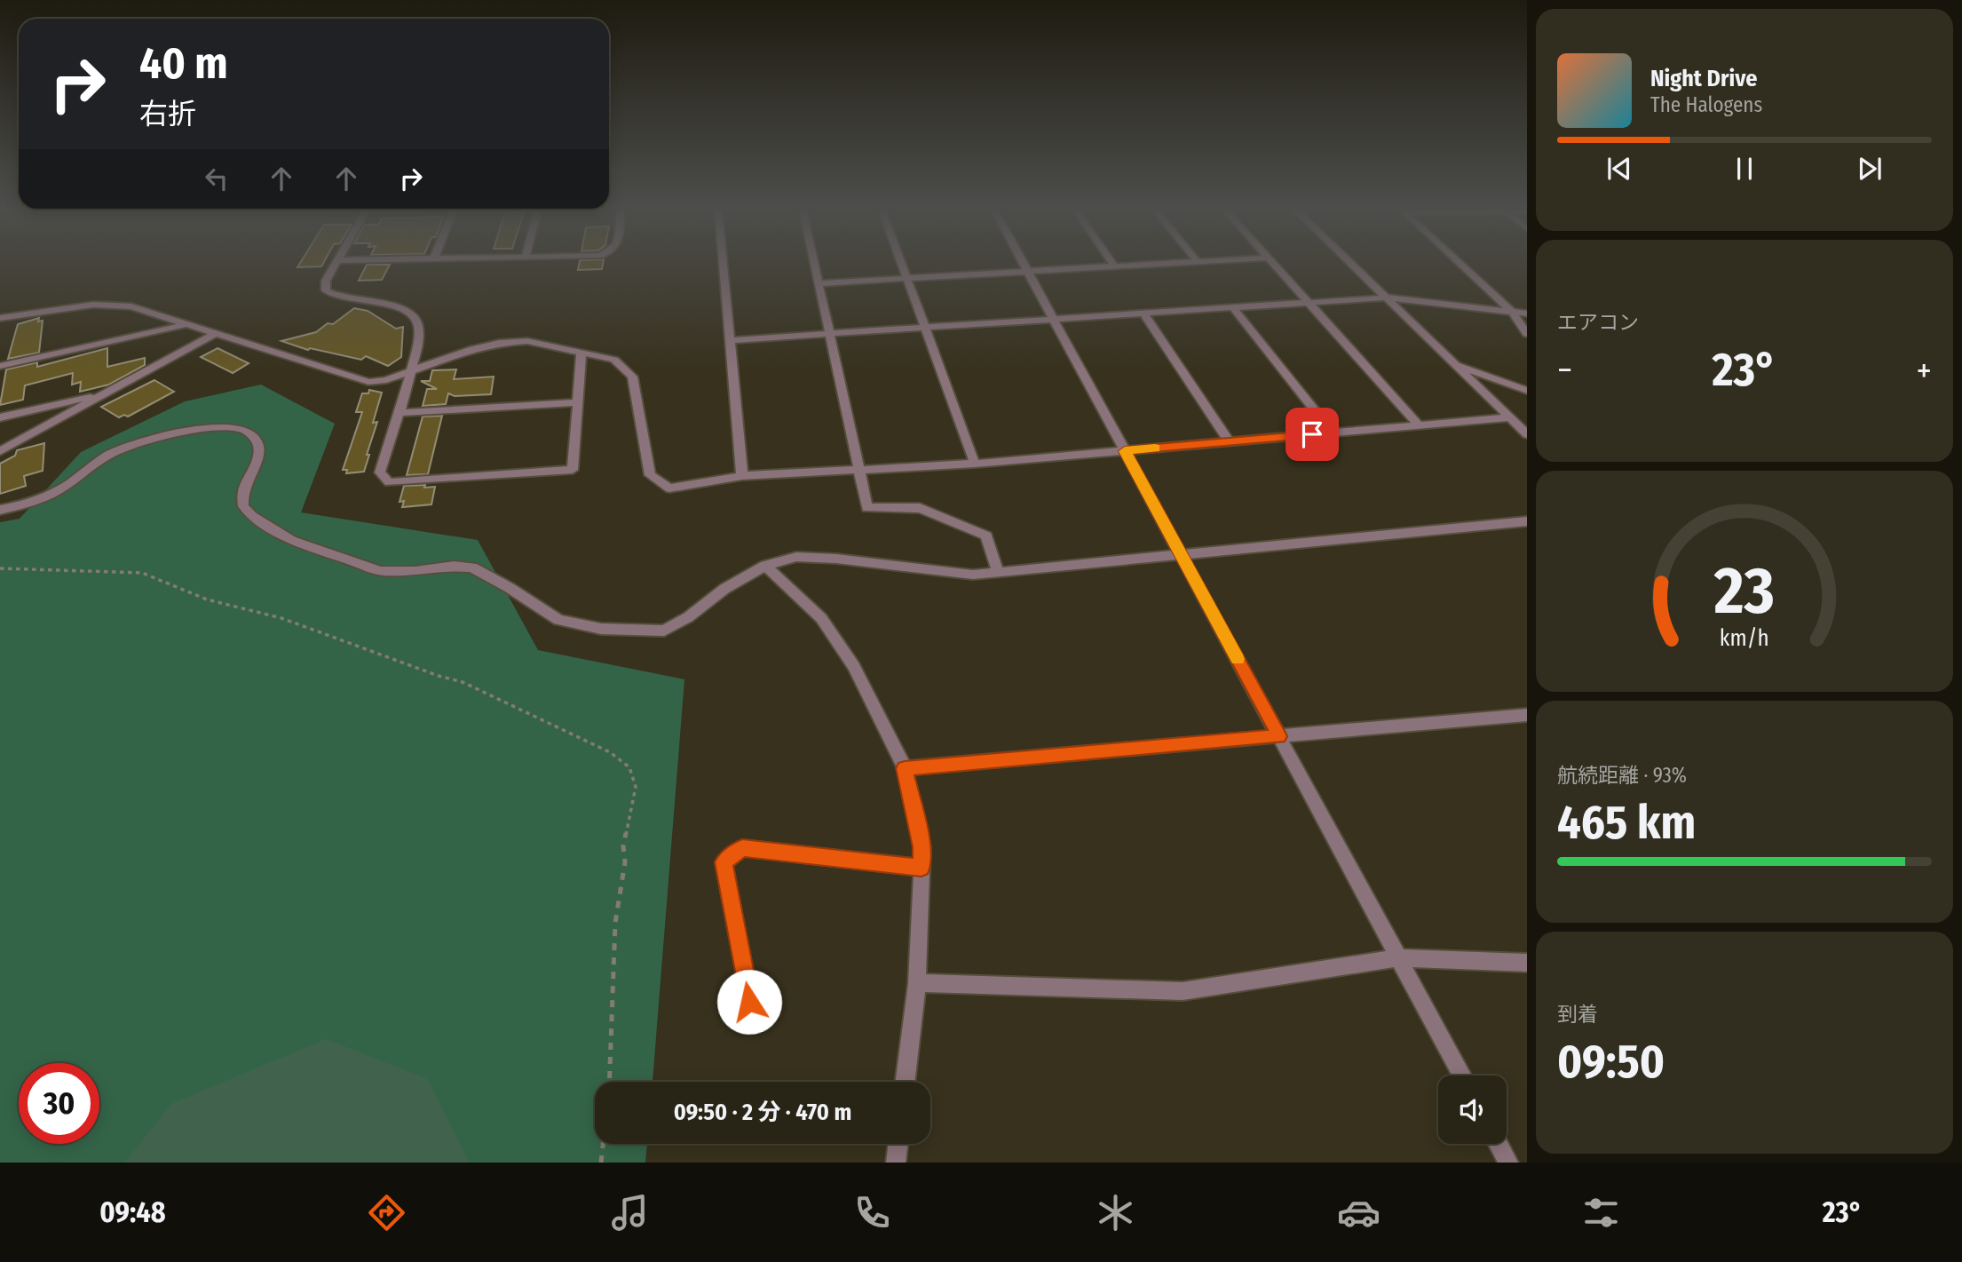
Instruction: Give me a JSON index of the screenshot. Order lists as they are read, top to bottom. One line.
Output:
{"page":{"turn":["40 m","右折"],"song":["Night Drive","The Halogens"],"tile":["エアコン",["航続距離 · 93%","465 km"],["到着","09:50"]],"heat":["−","23°","+"],"limit":"30","trip":"09:50 · 2 分 · 470 m","tabs":["09:48","23°"],"gauge":["23","km/h"]}}
